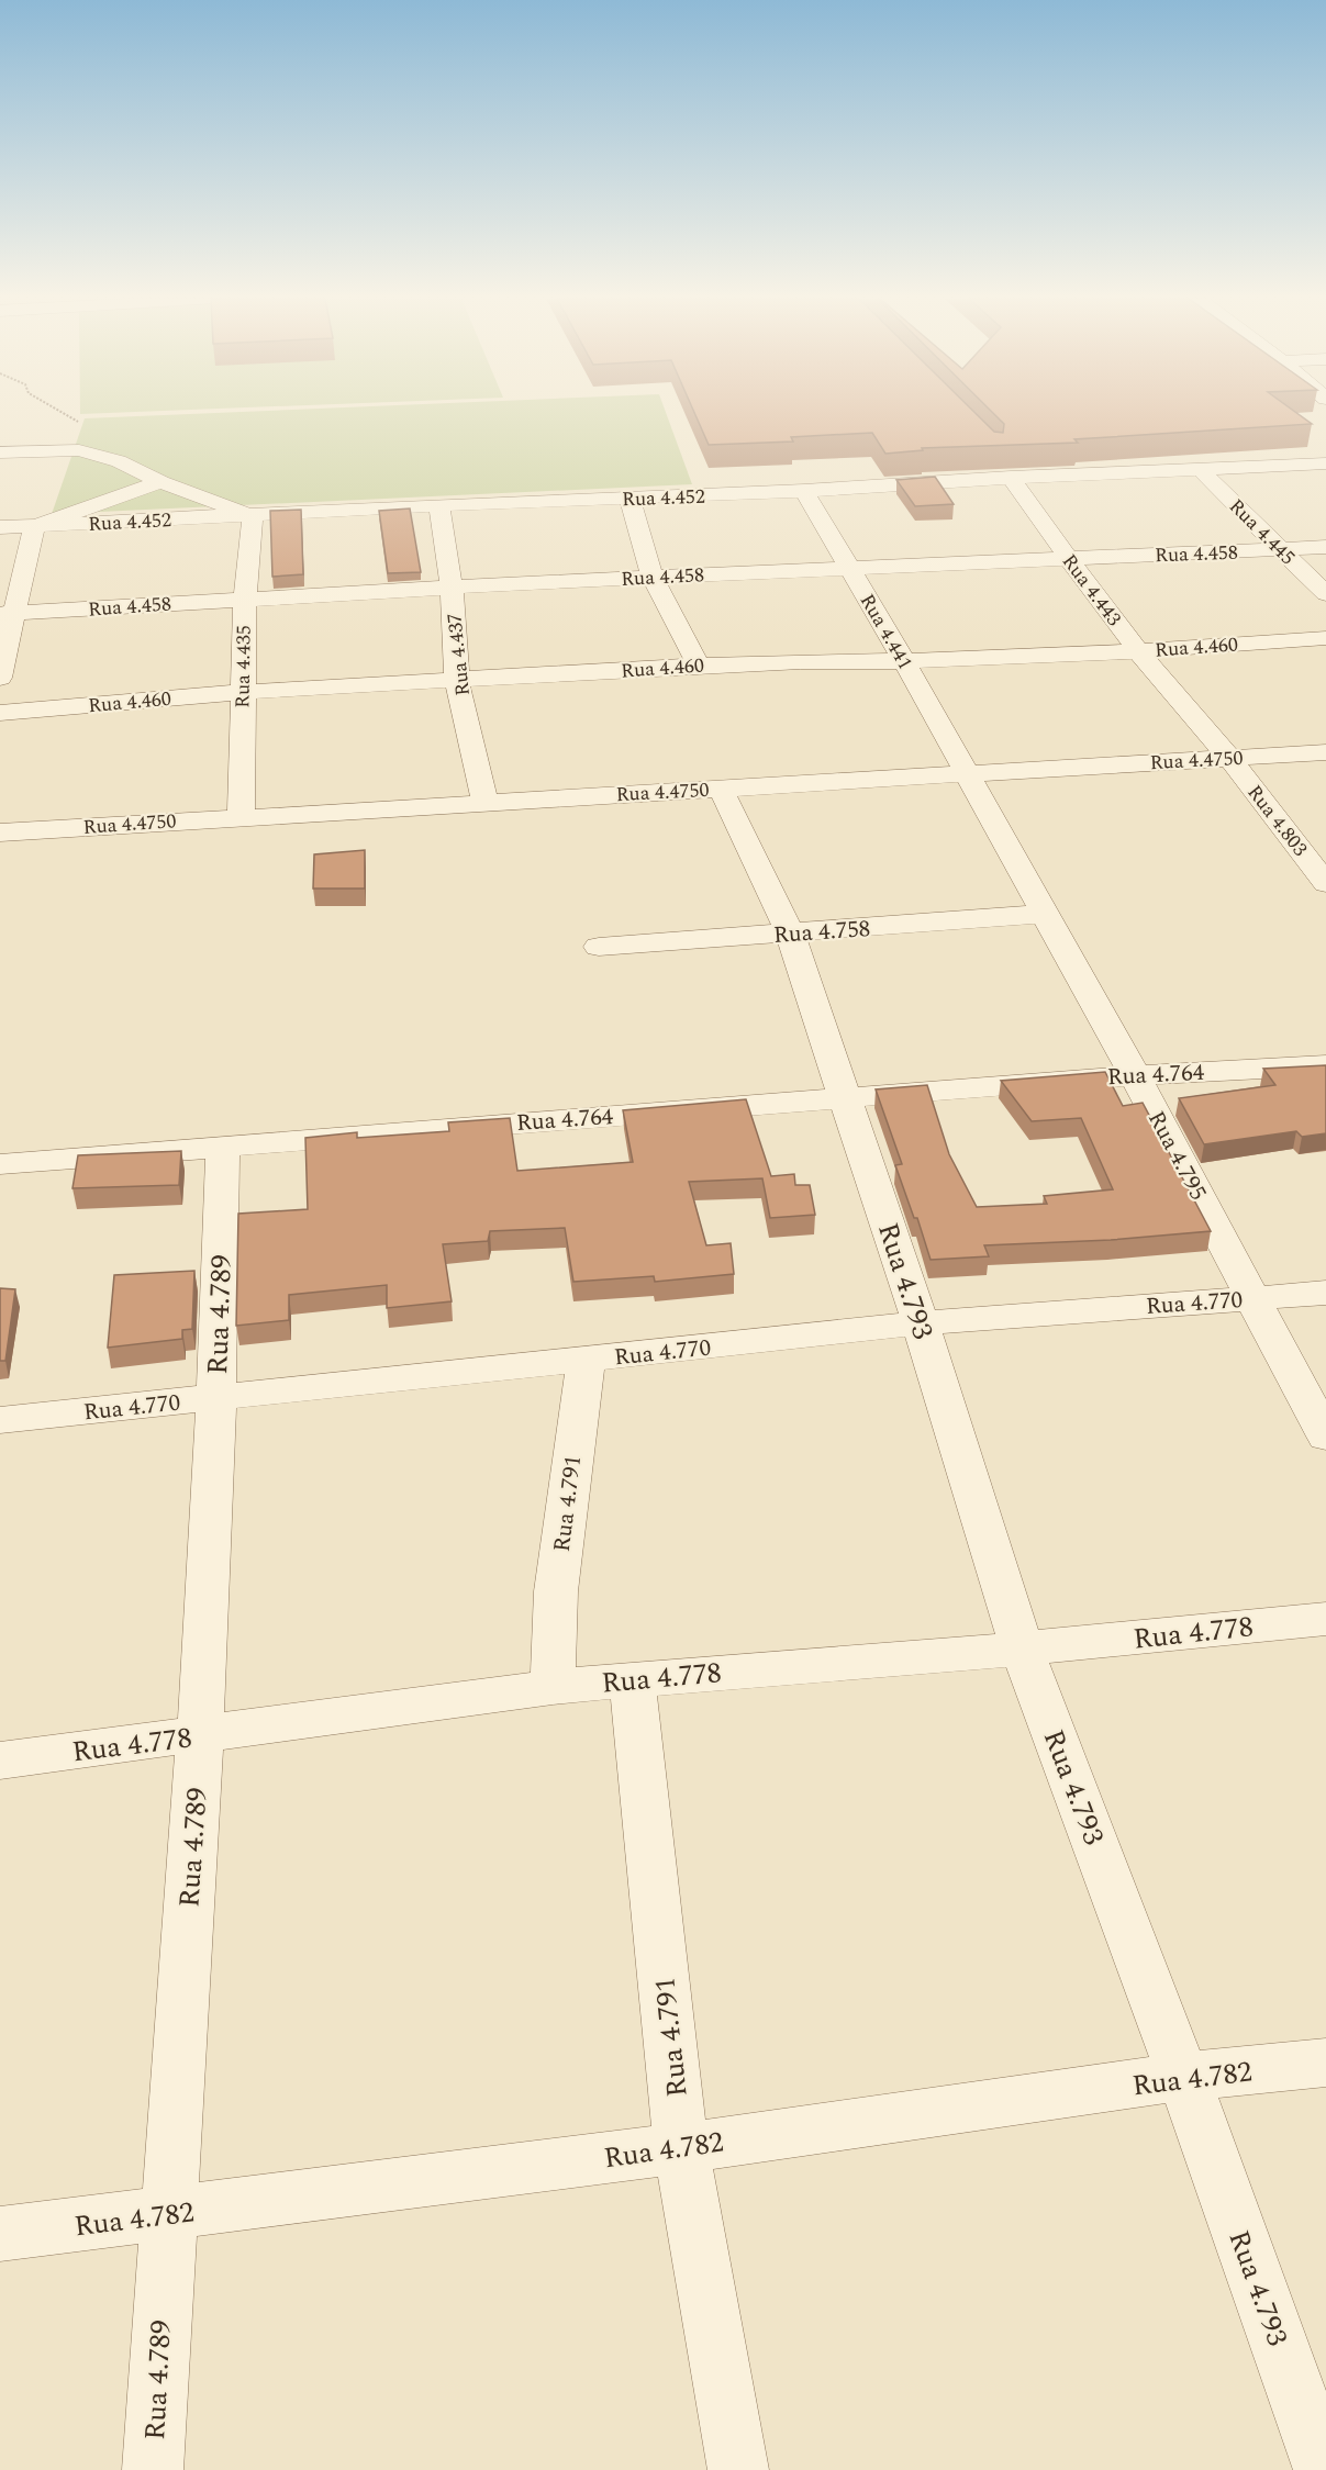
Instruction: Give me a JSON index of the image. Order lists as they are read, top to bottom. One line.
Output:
{"streets":{"street":["Rua 4.452","Rua 4.445","Rua 4.458","Rua 4.443","Rua 4.441","Rua 4.460","Rua 4.437","Rua 4.435","Rua 4.4750","Rua 4.803","Rua 4.758","Rua 4.764","Rua 4.795","Rua 4.793","Rua 4.770","Rua 4.789","Rua 4.791","Rua 4.778","Rua 4.782"]},"crossings":[["Rua 4.452","Rua 4.445"],["Rua 4.452","Rua 4.443"],["Rua 4.452","Rua 4.441"],["Rua 4.452","Rua 4.437"],["Rua 4.452","Rua 4.435"],["Rua 4.445","Rua 4.458"],["Rua 4.458","Rua 4.443"],["Rua 4.458","Rua 4.441"],["Rua 4.458","Rua 4.437"],["Rua 4.458","Rua 4.435"],["Rua 4.443","Rua 4.460"],["Rua 4.443","Rua 4.4750"],["Rua 4.443","Rua 4.803"],["Rua 4.441","Rua 4.460"],["Rua 4.441","Rua 4.4750"],["Rua 4.441","Rua 4.795"],["Rua 4.460","Rua 4.437"],["Rua 4.460","Rua 4.435"],["Rua 4.437","Rua 4.4750"],["Rua 4.435","Rua 4.4750"],["Rua 4.4750","Rua 4.803"],["Rua 4.4750","Rua 4.795"],["Rua 4.4750","Rua 4.793"],["Rua 4.758","Rua 4.795"],["Rua 4.758","Rua 4.793"],["Rua 4.764","Rua 4.795"],["Rua 4.764","Rua 4.793"],["Rua 4.764","Rua 4.789"],["Rua 4.795","Rua 4.770"],["Rua 4.793","Rua 4.770"],["Rua 4.793","Rua 4.778"],["Rua 4.793","Rua 4.782"],["Rua 4.770","Rua 4.789"],["Rua 4.770","Rua 4.791"],["Rua 4.789","Rua 4.778"],["Rua 4.789","Rua 4.782"],["Rua 4.791","Rua 4.778"],["Rua 4.791","Rua 4.782"]]}
